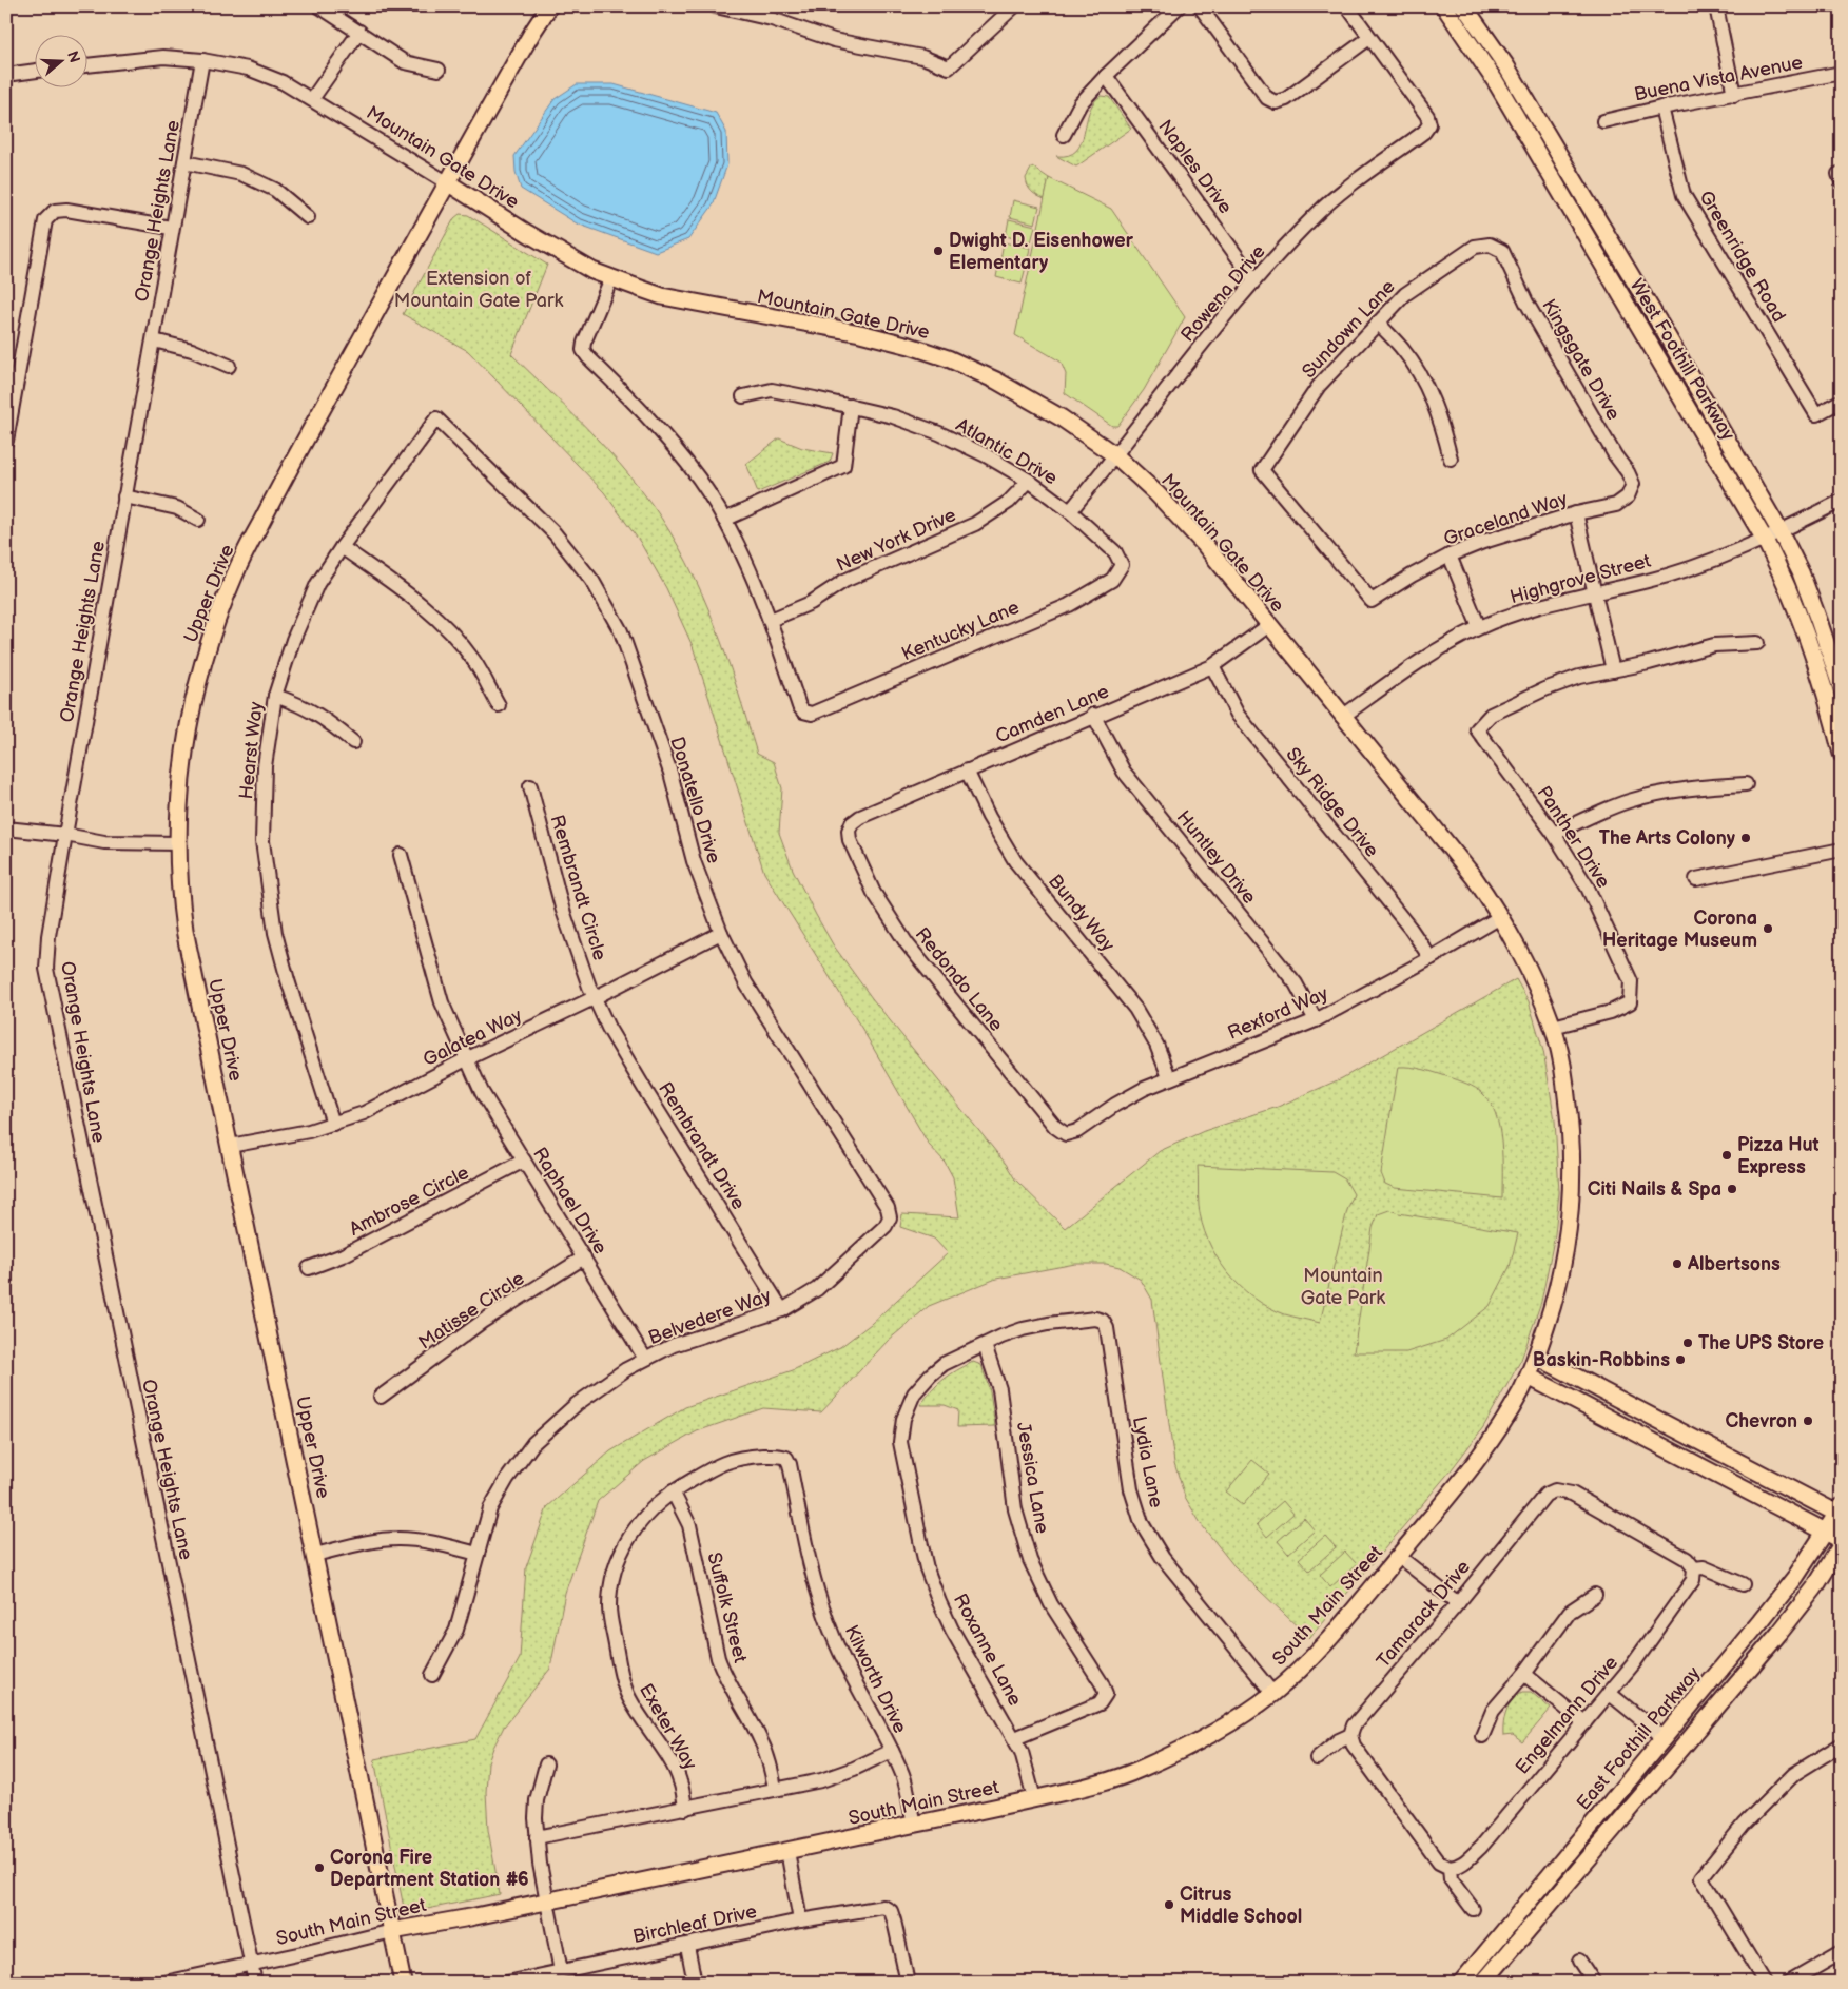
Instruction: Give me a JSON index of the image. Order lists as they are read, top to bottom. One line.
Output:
{"streets":{"main road":["Mountain Gate Drive","West Foothill Parkway","Upper Drive","South Main Street","East Foothill Parkway"],"street":["Buena Vista Avenue","Naples Drive","Orange Heights Lane","Greenridge Road","Rowena Drive","Sundown Lane","Kingsgate Drive","Atlantic Drive","Graceland Way","New York Drive","Highgrove Street","Kentucky Lane","Camden Lane","Hearst Way","Donatello Drive","Sky Ridge Drive","Panther Drive","Huntley Drive","Rembrandt Circle","Bundy Way","Redondo Lane","Rexford Way","Galatea Way","Rembrandt Drive","Ambrose Circle","Raphael Drive","Matisse Circle","Belvedere Way","Lydia Lane","Jessica Lane","Suffolk Street","Tamarack Drive","Roxanne Lane","Kilworth Drive","Engelmann Drive","Exeter Way","Birchleaf Drive"]},"crossings":[["Buena Vista Avenue","Greenridge Road"],["Mountain Gate Drive","Orange Heights Lane"],["Mountain Gate Drive","Rowena Drive"],["Mountain Gate Drive","Highgrove Street"],["Mountain Gate Drive","Upper Drive"],["Mountain Gate Drive","Camden Lane"],["Mountain Gate Drive","Panther Drive"],["Mountain Gate Drive","Rexford Way"],["Mountain Gate Drive","South Main Street"],["Naples Drive","Rowena Drive"],["Orange Heights Lane","South Main Street"],["Rowena Drive","Atlantic Drive"],["Sundown Lane","Kingsgate Drive"],["Sundown Lane","Graceland Way"],["Kingsgate Drive","Graceland Way"],["West Foothill Parkway","Highgrove Street"],["Atlantic Drive","New York Drive"],["Atlantic Drive","Kentucky Lane"],["New York Drive","Kentucky Lane"],["Upper Drive","Galatea Way"],["Upper Drive","South Main Street"],["Camden Lane","Sky Ridge Drive"],["Camden Lane","Huntley Drive"],["Camden Lane","Bundy Way"],["Camden Lane","Redondo Lane"],["Hearst Way","Donatello Drive"],["Hearst Way","Galatea Way"],["Donatello Drive","Galatea Way"],["Donatello Drive","Belvedere Way"],["Sky Ridge Drive","Rexford Way"],["Huntley Drive","Rexford Way"],["Rembrandt Circle","Galatea Way"],["Rembrandt Circle","Rembrandt Drive"],["Bundy Way","Rexford Way"],["Redondo Lane","Rexford Way"],["Galatea Way","Rembrandt Drive"],["Galatea Way","Raphael Drive"],["Rembrandt Drive","Belvedere Way"],["Ambrose Circle","Raphael Drive"],["Raphael Drive","Matisse Circle"],["Raphael Drive","Belvedere Way"],["Lydia Lane","South Main Street"],["Lydia Lane","Roxanne Lane"],["Jessica Lane","Roxanne Lane"],["South Main Street","Roxanne Lane"],["South Main Street","Kilworth Drive"],["Suffolk Street","Exeter Way"],["Tamarack Drive","Engelmann Drive"],["Kilworth Drive","Exeter Way"]],"parks":["Extension of Mountain Gate Park","Mountain Gate Park"],"places":["Dwight D. Eisenhower Elementary","The Arts Colony","Corona Heritage Museum","Pizza Hut Express","Citi Nails & Spa","Albertsons","The UPS Store","Baskin-Robbins","Chevron","Corona Fire Department Station #6","Citrus Middle School"],"north":"right"}
